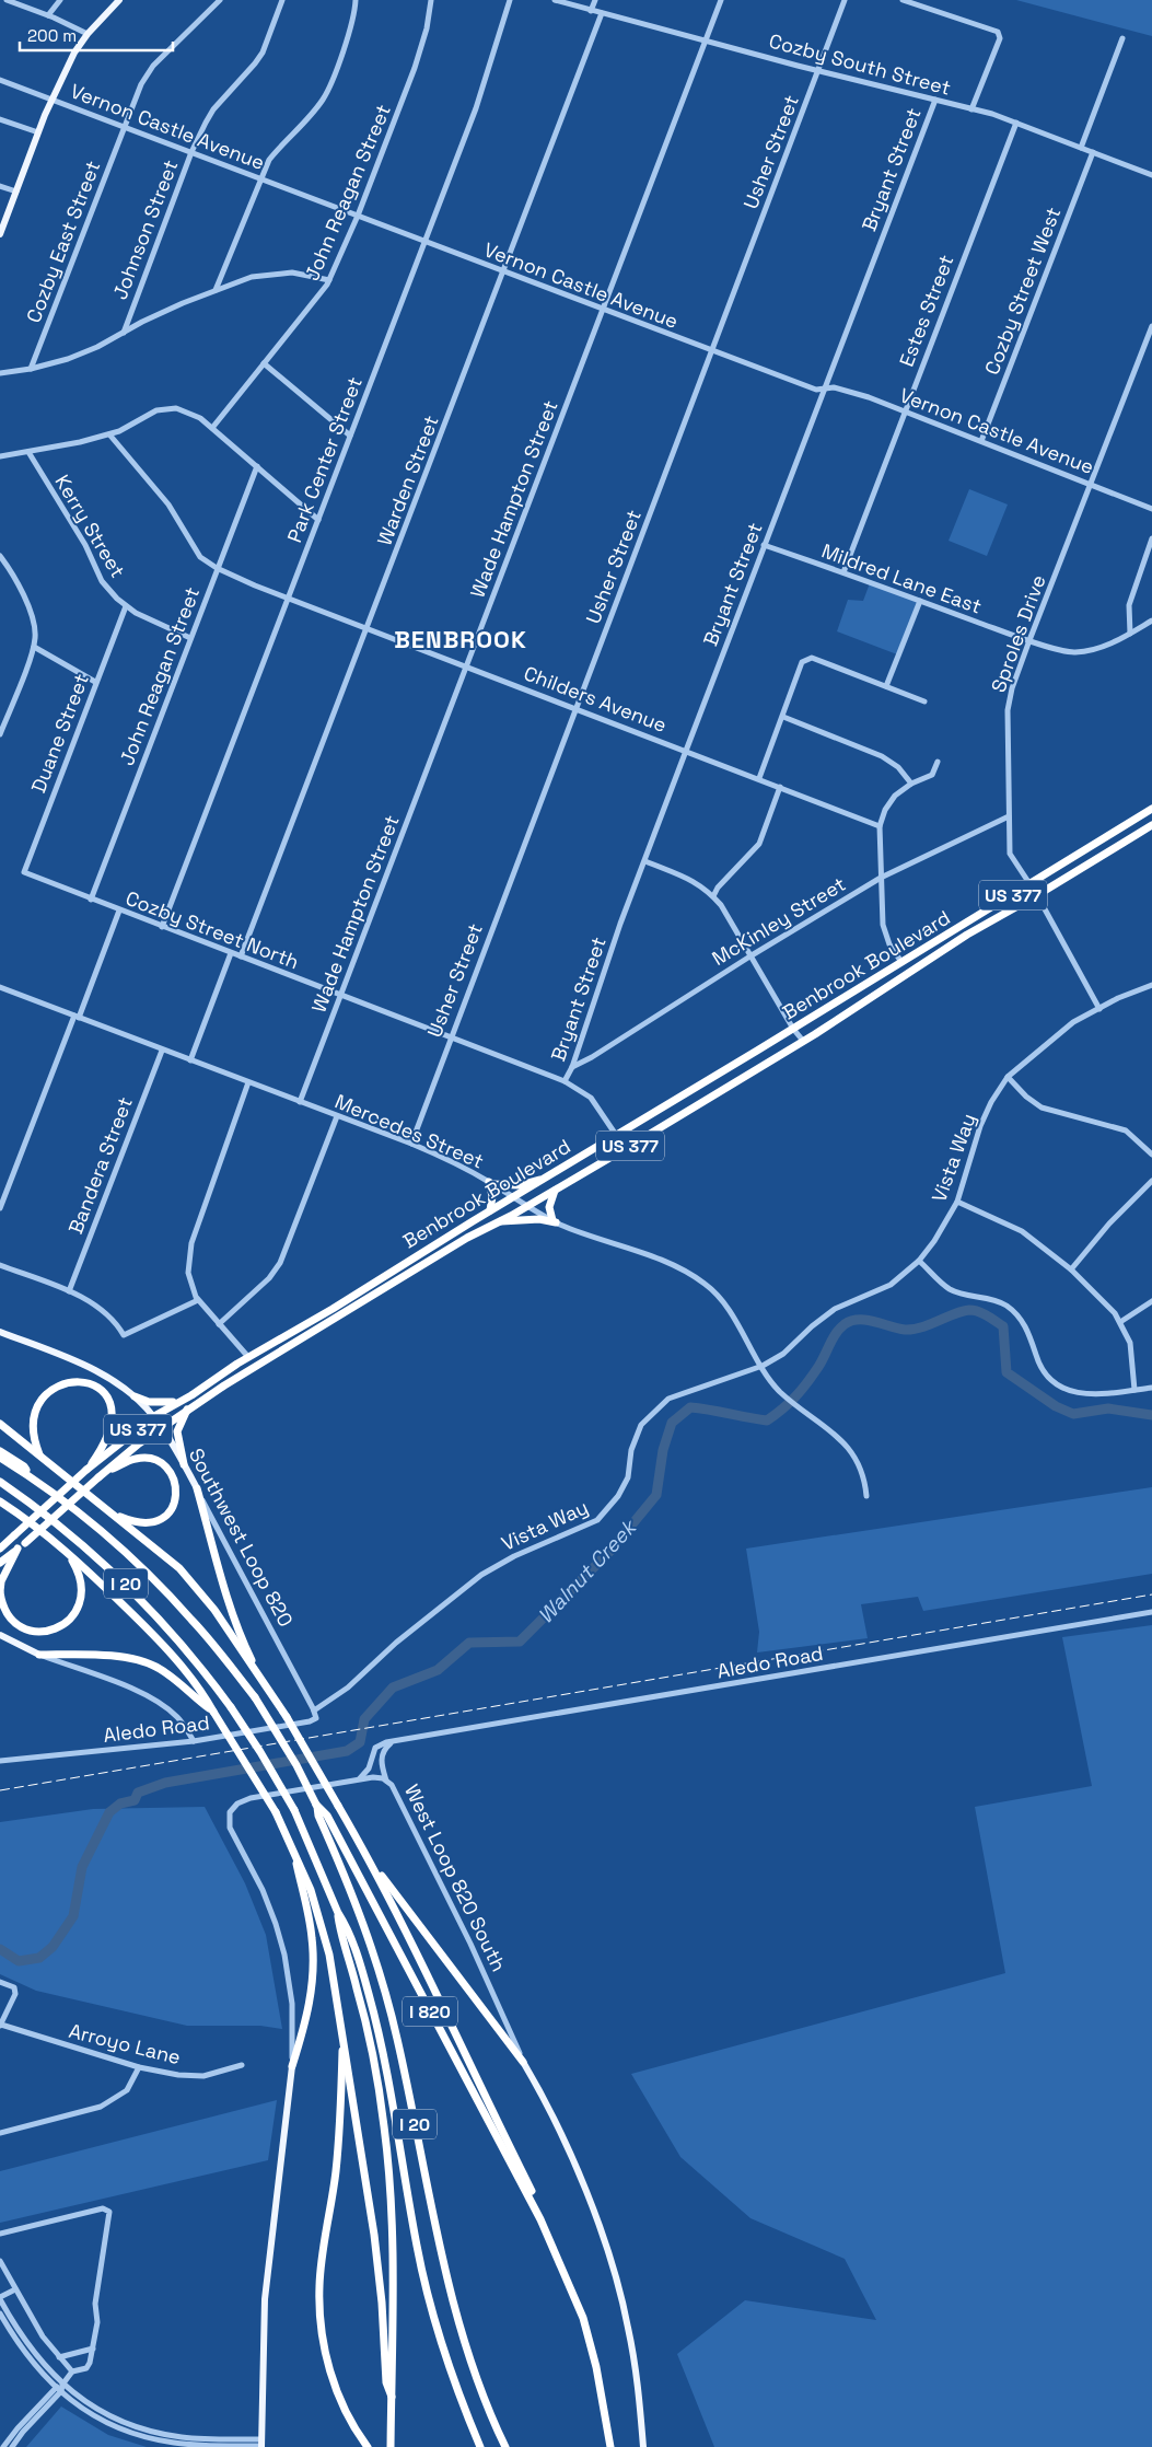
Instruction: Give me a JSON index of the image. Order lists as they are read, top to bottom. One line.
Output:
{"streets":{"highway":["US 377","Benbrook Boulevard","I 20","I 820"],"main road":["Southwest Loop 820","West Loop 820 South"],"street":["Cozby South Street","Vernon Castle Avenue","Usher Street","Bryant Street","John Reagan Street","Johnson Street","Cozby East Street","Cozby Street West","Estes Street","Park Center Street","Warden Street","Wade Hampton Street","Kerry Street","Mildred Lane East","Sproles Drive","Childers Avenue","Duane Street","McKinley Street","Cozby Street North","Mercedes Street","Vista Way","Bandera Street","Aledo Road","Arroyo Lane"]},"crossings":[["Cozby South Street","Usher Street"],["Cozby South Street","Bryant Street"],["Cozby South Street","Cozby Street West"],["Cozby South Street","Estes Street"],["Cozby South Street","Warden Street"],["Cozby South Street","Wade Hampton Street"],["Vernon Castle Avenue","Usher Street"],["Vernon Castle Avenue","Bryant Street"],["Vernon Castle Avenue","John Reagan Street"],["Vernon Castle Avenue","Johnson Street"],["Vernon Castle Avenue","Cozby East Street"],["Vernon Castle Avenue","Cozby Street West"],["Vernon Castle Avenue","Estes Street"],["Vernon Castle Avenue","Park Center Street"],["Vernon Castle Avenue","Warden Street"],["Vernon Castle Avenue","Wade Hampton Street"],["Vernon Castle Avenue","Sproles Drive"],["Usher Street","Childers Avenue"],["Usher Street","Cozby Street North"],["Usher Street","Mercedes Street"],["Bryant Street","Mildred Lane East"],["Bryant Street","Childers Avenue"],["Bryant Street","McKinley Street"],["Bryant Street","Cozby Street North"],["John Reagan Street","Kerry Street"],["John Reagan Street","Childers Avenue"],["John Reagan Street","Cozby Street North"],["Estes Street","Mildred Lane East"],["Park Center Street","Childers Avenue"],["Park Center Street","Cozby Street North"],["Warden Street","Childers Avenue"],["Warden Street","Cozby Street North"],["Wade Hampton Street","Childers Avenue"],["Wade Hampton Street","Cozby Street North"],["Wade Hampton Street","Mercedes Street"],["Kerry Street","Duane Street"],["Mildred Lane East","Sproles Drive"],["Sproles Drive","McKinley Street"],["Sproles Drive","Benbrook Boulevard"],["Sproles Drive","Vista Way"],["Duane Street","Cozby Street North"],["Cozby Street North","Benbrook Boulevard"],["Benbrook Boulevard","Mercedes Street"],["Benbrook Boulevard","Southwest Loop 820"],["Mercedes Street","Vista Way"],["Mercedes Street","Bandera Street"],["Vista Way","Southwest Loop 820"],["Southwest Loop 820","Aledo Road"],["I 20","I 820"]],"districts":["BENBROOK"],"water":["Walnut Creek"],"scale_bar":"200 m"}
